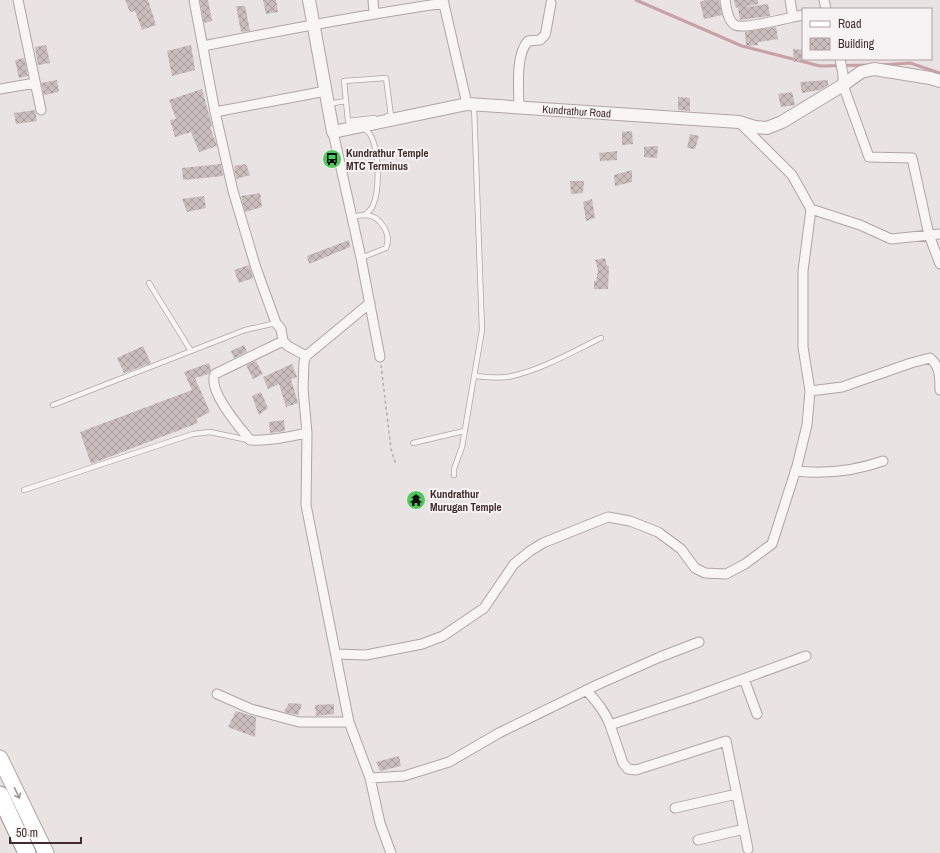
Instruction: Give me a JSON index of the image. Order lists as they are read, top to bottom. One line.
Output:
{"streets":{"street":["Kundrathur Road"]},"places":{"bus stop":["Kundrathur Temple MTC Terminus"],"temple":["Kundrathur Murugan Temple"]},"legend":["Road","Building"],"scale_bar":"50 m"}
